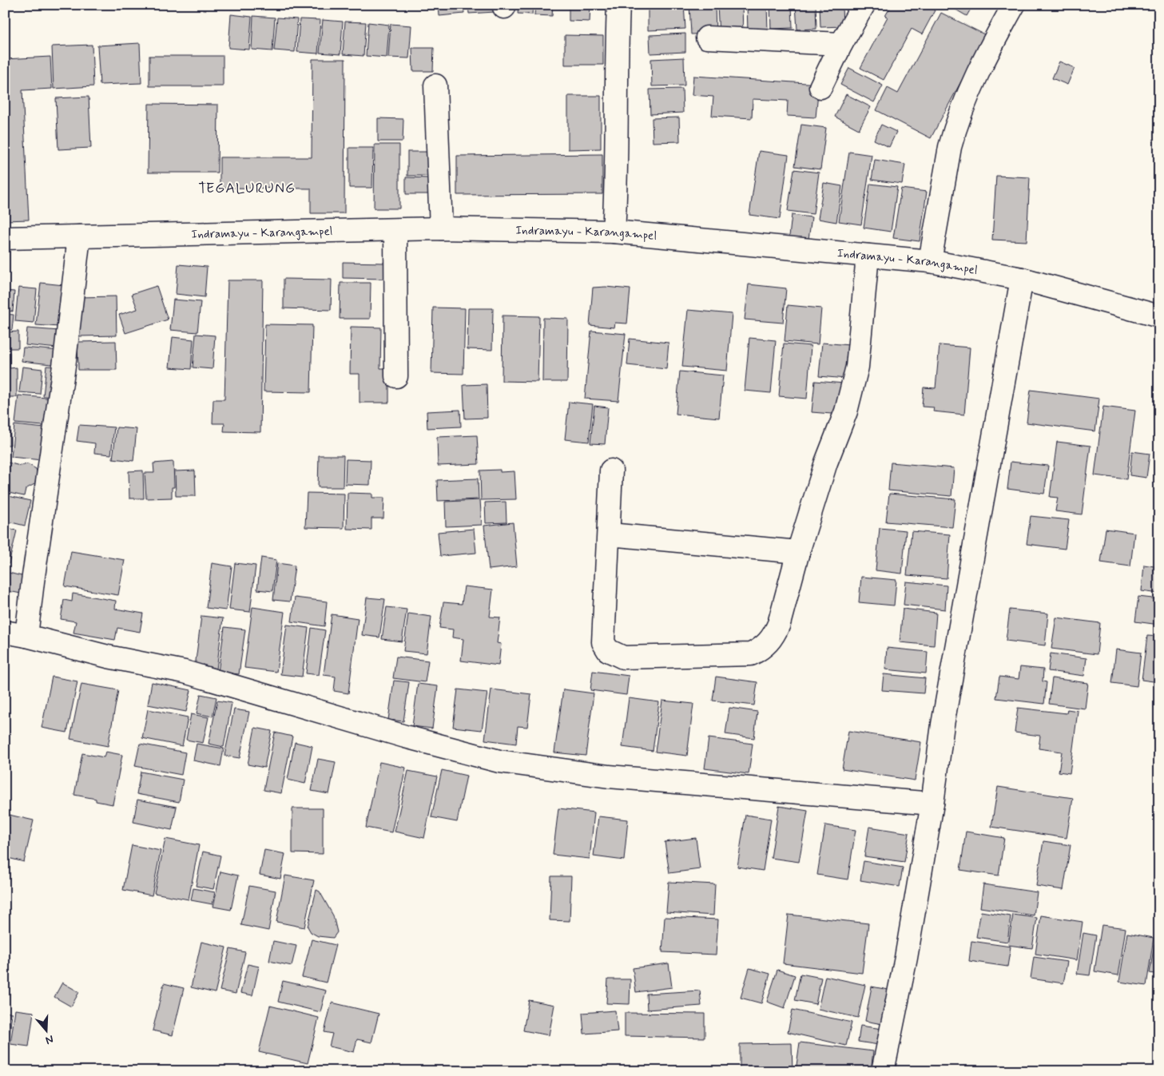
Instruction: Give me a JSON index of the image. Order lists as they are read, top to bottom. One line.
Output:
{"streets":{"street":["Indramayu - Karangampel"]},"districts":["TEGALURUNG"],"north":"bottom"}
